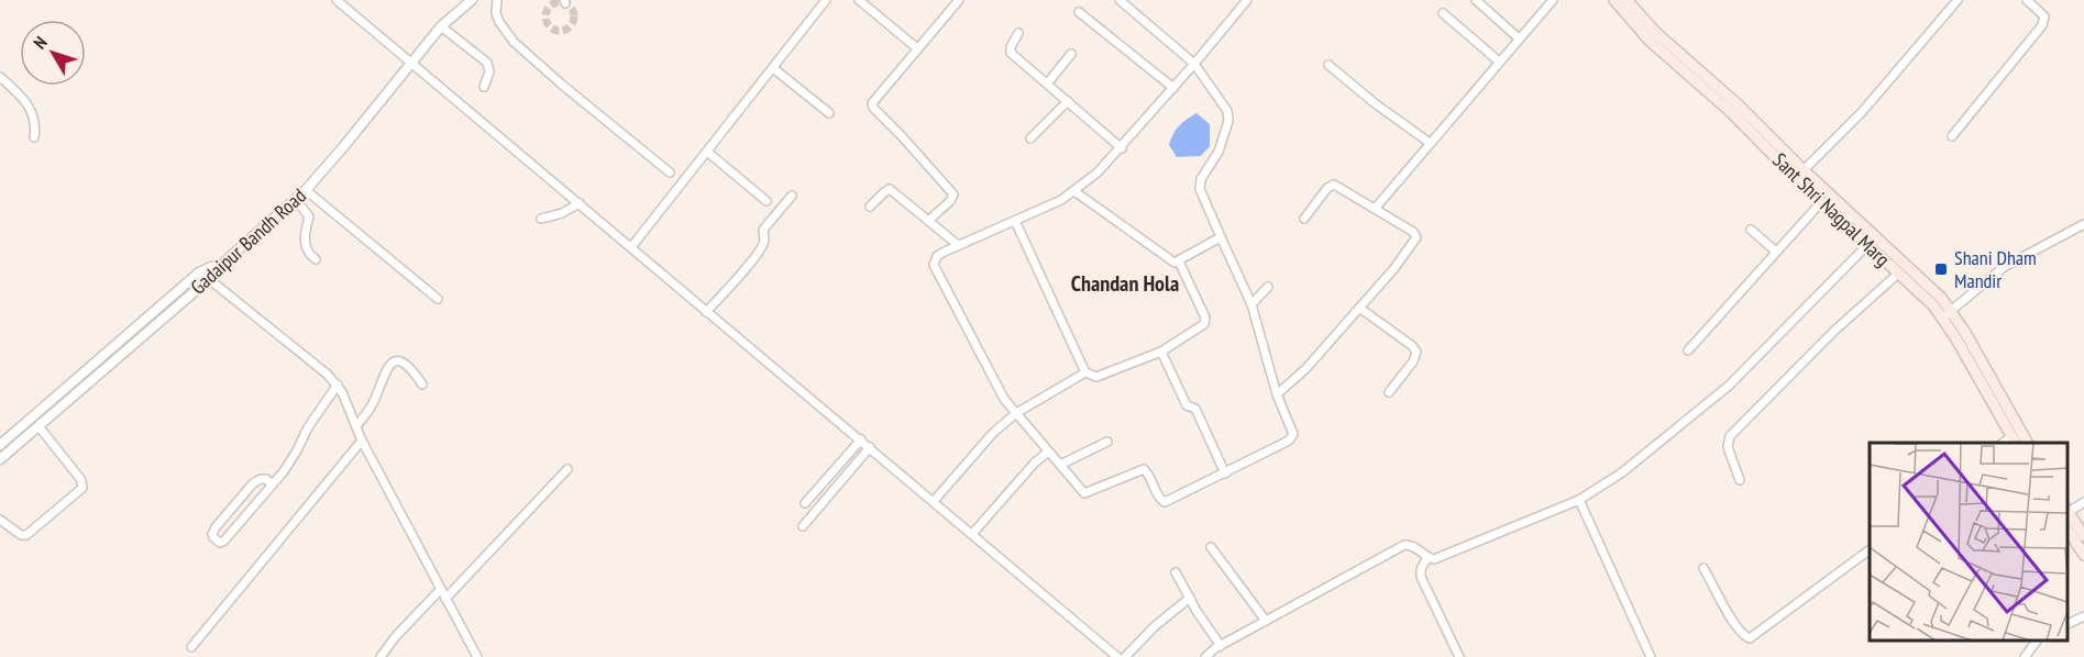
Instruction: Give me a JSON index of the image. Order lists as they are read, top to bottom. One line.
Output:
{"streets":{"main road":["Sant Shri Nagpal Marg"],"street":["Gadaipur Bandh Road"]},"districts":["Chandan Hola"],"places":{"transit":["Shani Dham Mandir"]},"north":"top left"}
